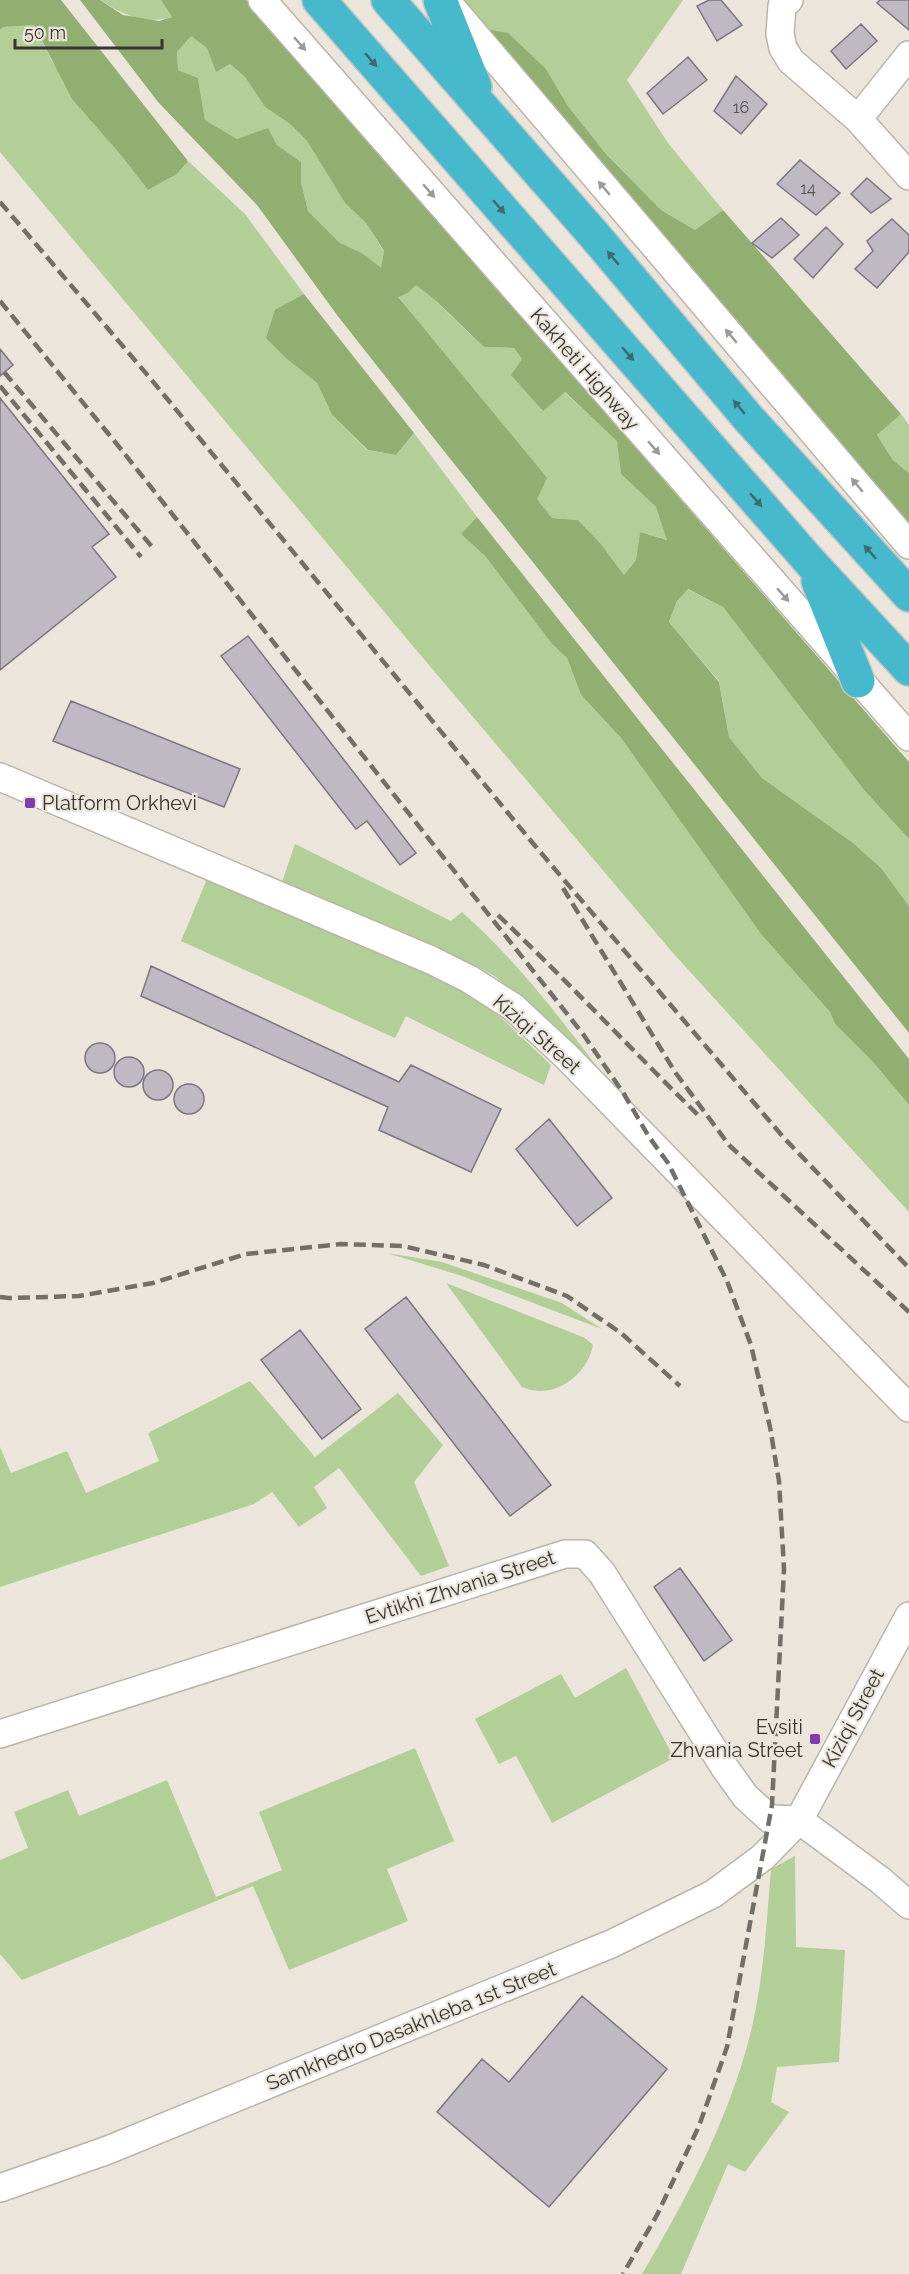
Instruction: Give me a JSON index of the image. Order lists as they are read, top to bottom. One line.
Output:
{"streets":{"street":["Kakheti Highway","Kiziqi Street","Evtikhi Zhvania Street","Samkhedro Dasakhleba 1st Street"]},"crossings":[["Kiziqi Street","Evtikhi Zhvania Street"],["Kiziqi Street","Samkhedro Dasakhleba 1st Street"],["Evtikhi Zhvania Street","Samkhedro Dasakhleba 1st Street"]],"places":{"transit":["Platform Orkhevi","Evsiti Zhvania Street"]},"house_numbers":["16","14"],"scale_bar":"50 m"}
